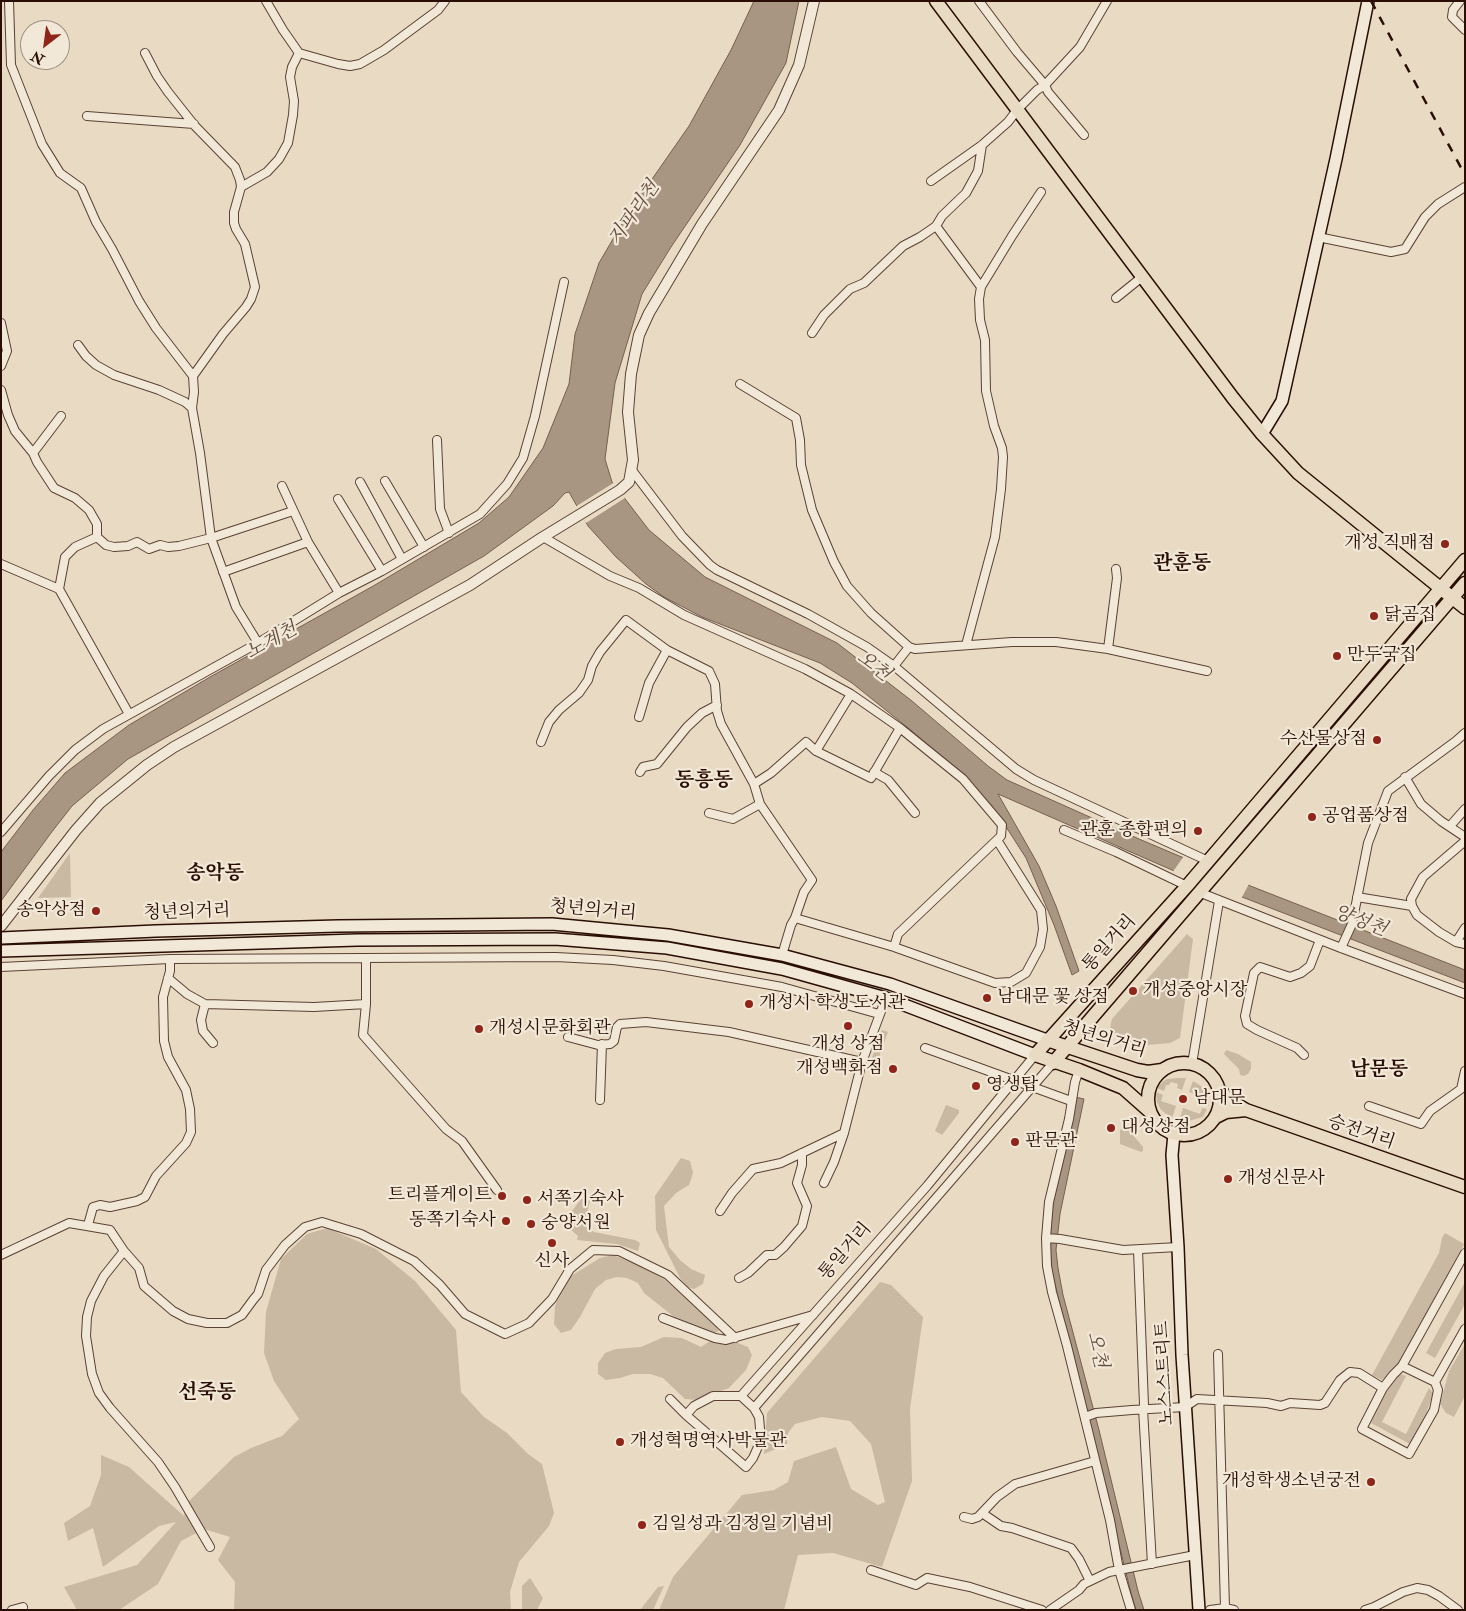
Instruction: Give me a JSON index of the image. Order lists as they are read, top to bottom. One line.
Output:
{"streets":{"main road":["청년의거리","통일거리","승전거리","노스스트리트"]},"crossings":[["청년의거리","통일거리"],["청년의거리","노스스트리트"]],"districts":["관훈동","동흥동","송악동","남문동","선죽동"],"water":["지파리천","노계천","오천","양성천"],"places":["개성 직매점","닭곰집","만두국집","수산물상점","공업품상점","관훈 종합편의","송악상점","개성중앙시장","남대문 꽃 상점","개성시 학생 도서관","개성 상점","개성시문화회관","개성백화점","영생탑","남대문","대성상점","판문관","개성신문사","트리플게이트","서쪽기숙사","동쪽기숙사","숭양서원","신사","개성혁명역사박물관","개성학생소년궁전","김일성과 김정일 기념비"],"north":"bottom left"}
